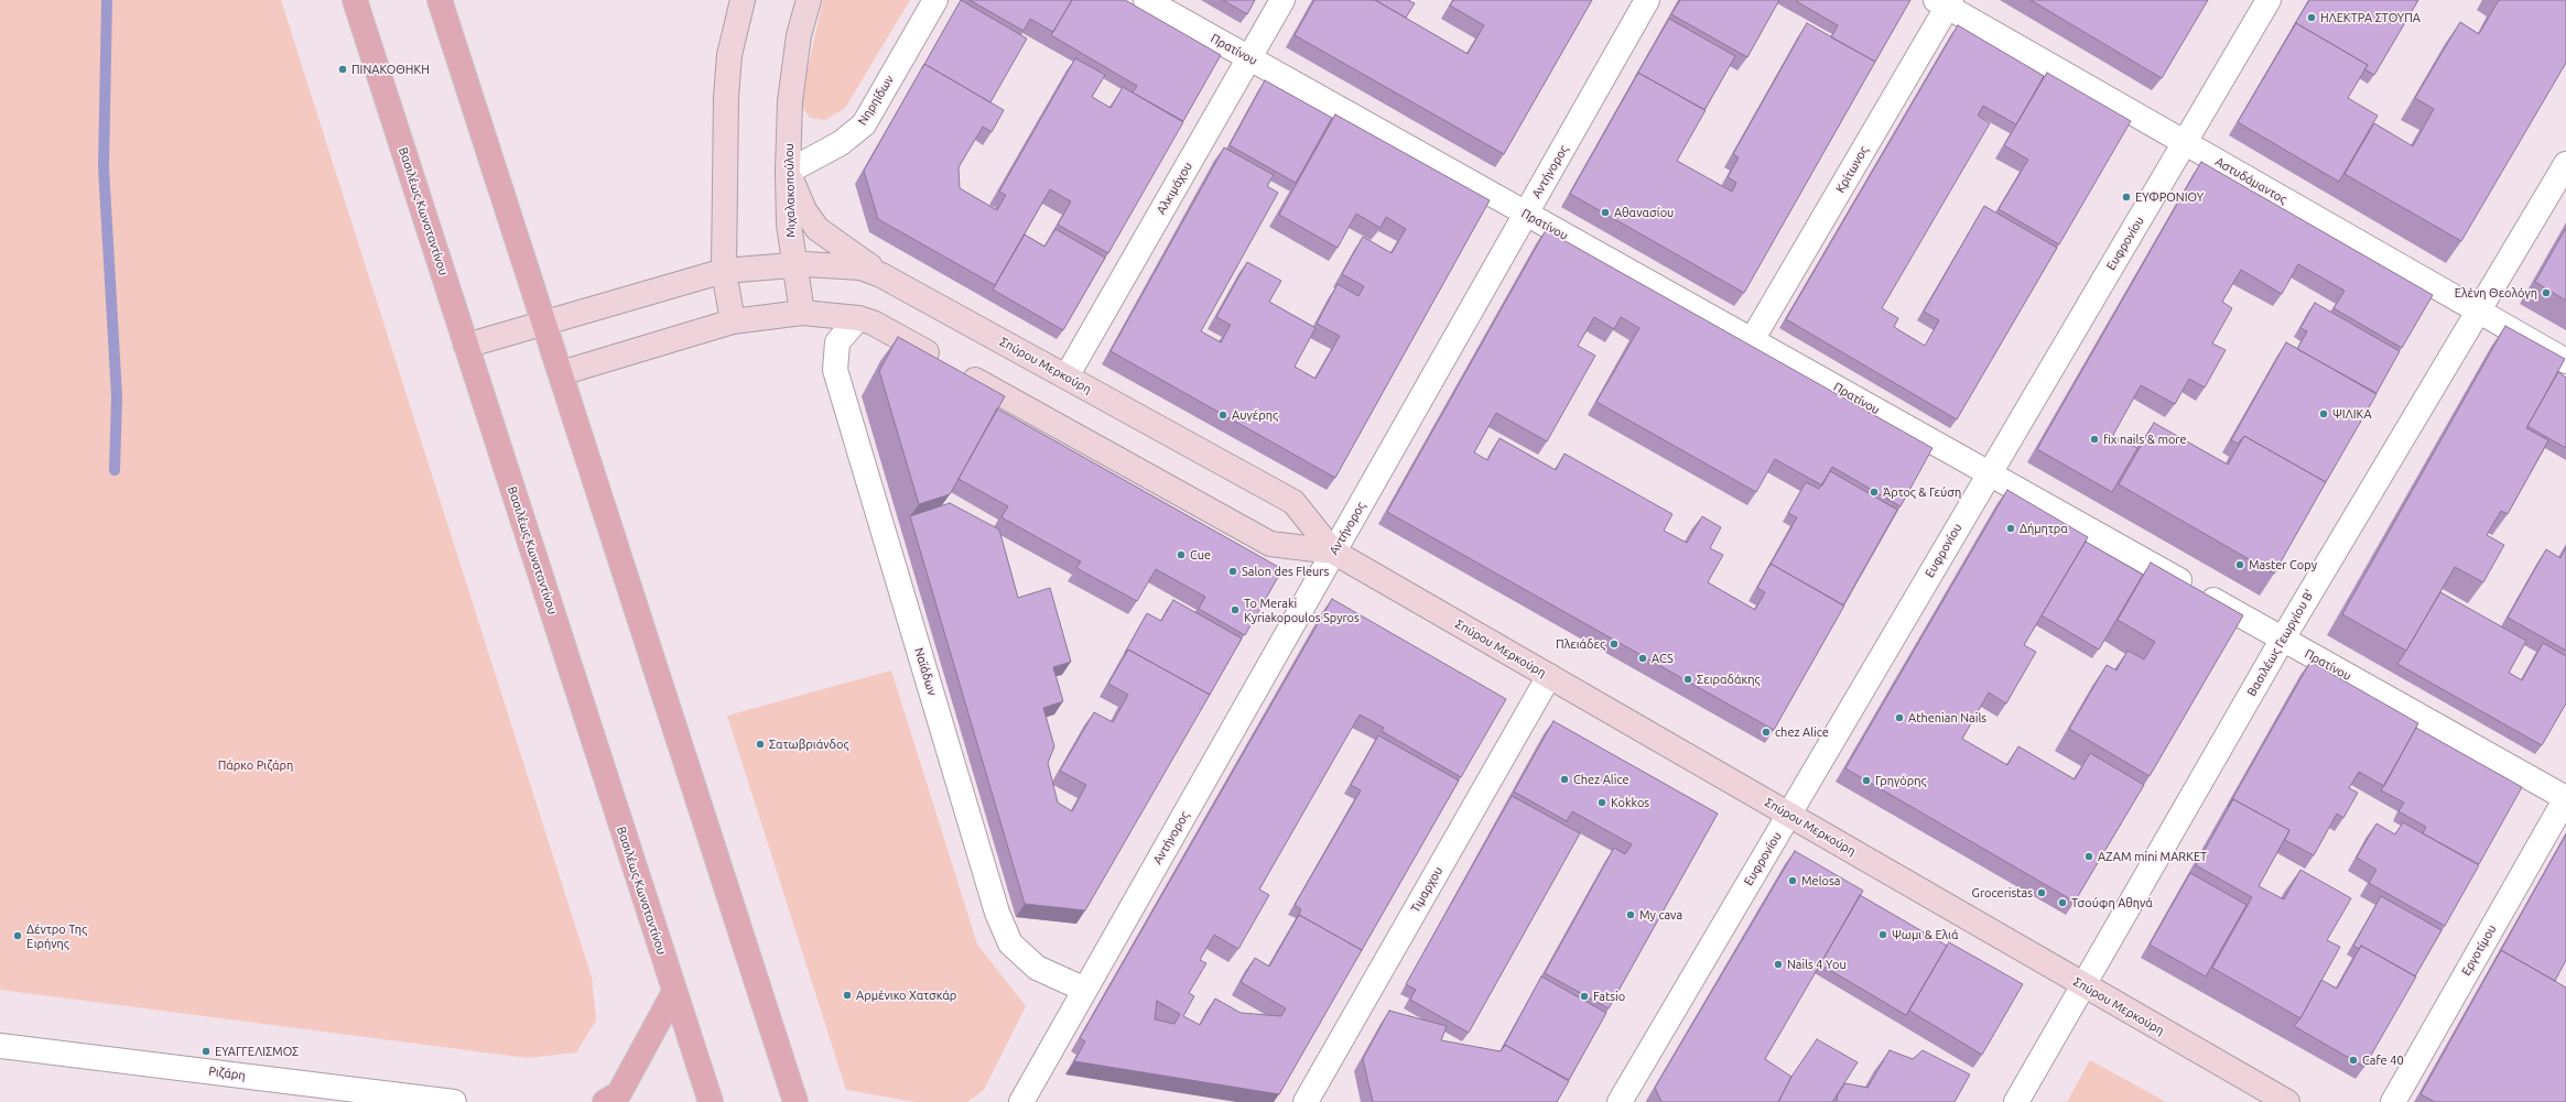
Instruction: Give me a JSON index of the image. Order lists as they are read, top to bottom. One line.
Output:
{"streets":{"main road":["Μιχαλακοπούλου","Βασιλέως Κωνσταντίνου","Σπύρου Μερκούρη"],"street":["Πρατίνου","Νηρηίδων","Κρίτωνος","Αντήνορος","Αστυδάμαντος","Αλκιμάχου","Ευφρονίου","Βασιλέως Γεωργίου Β'","Ναϊάδων","Τιμαρχου","Εργοτίμου","Ριζάρη"]},"crossings":[["Πρατίνου","Κρίτωνος"],["Πρατίνου","Αντήνορος"],["Πρατίνου","Αλκιμάχου"],["Πρατίνου","Ευφρονίου"],["Πρατίνου","Βασιλέως Γεωργίου Β'"],["Πρατίνου","Εργοτίμου"],["Νηρηίδων","Μιχαλακοπούλου"],["Κρίτωνος","Αστυδάμαντος"],["Αντήνορος","Σπύρου Μερκούρη"],["Αντήνορος","Ναϊάδων"],["Αστυδάμαντος","Ευφρονίου"],["Αστυδάμαντος","Βασιλέως Γεωργίου Β'"],["Αλκιμάχου","Σπύρου Μερκούρη"],["Μιχαλακοπούλου","Σπύρου Μερκούρη"],["Ευφρονίου","Σπύρου Μερκούρη"],["Σπύρου Μερκούρη","Βασιλέως Γεωργίου Β'"],["Σπύρου Μερκούρη","Ναϊάδων"],["Σπύρου Μερκούρη","Τιμαρχου"]],"parks":["Πάρκο Ριζάρη"],"places":["ΗΛΕΚΤΡΑ ΣΤΟΥΠΑ","ΠΙΝΑΚΟΘΗΚΗ","ΕΥΦΡΟΝΙΟΥ","Αθανασίου","Ελένη Θεολόγη","ΨΙΛΙΚΑ","Αυγέρης","fix nails & more","Άρτος & Γεύση","Δήμητρα","Cue","Master Copy","Salon des Fleurs","To Meraki Kyriakopoulos Spyros","Πλειάδες","ACS","Σειραδάκης","Athenian Nails","chez Alice","Σατωβριάνδος","Chez Alice","Γρηγόρης","Kokkos","AZAM mini MARKET","Melosa","Groceristas","Τσούφη Αθηνά","My cava","Ψωμι & Ελιά","Δέντρο Της Ειρήνης","Nails 4 You","Αρμένικο Χατσκάρ","Fatsio","ΕΥΑΓΓΕΛΙΣΜΟΣ","Cafe 40"]}
